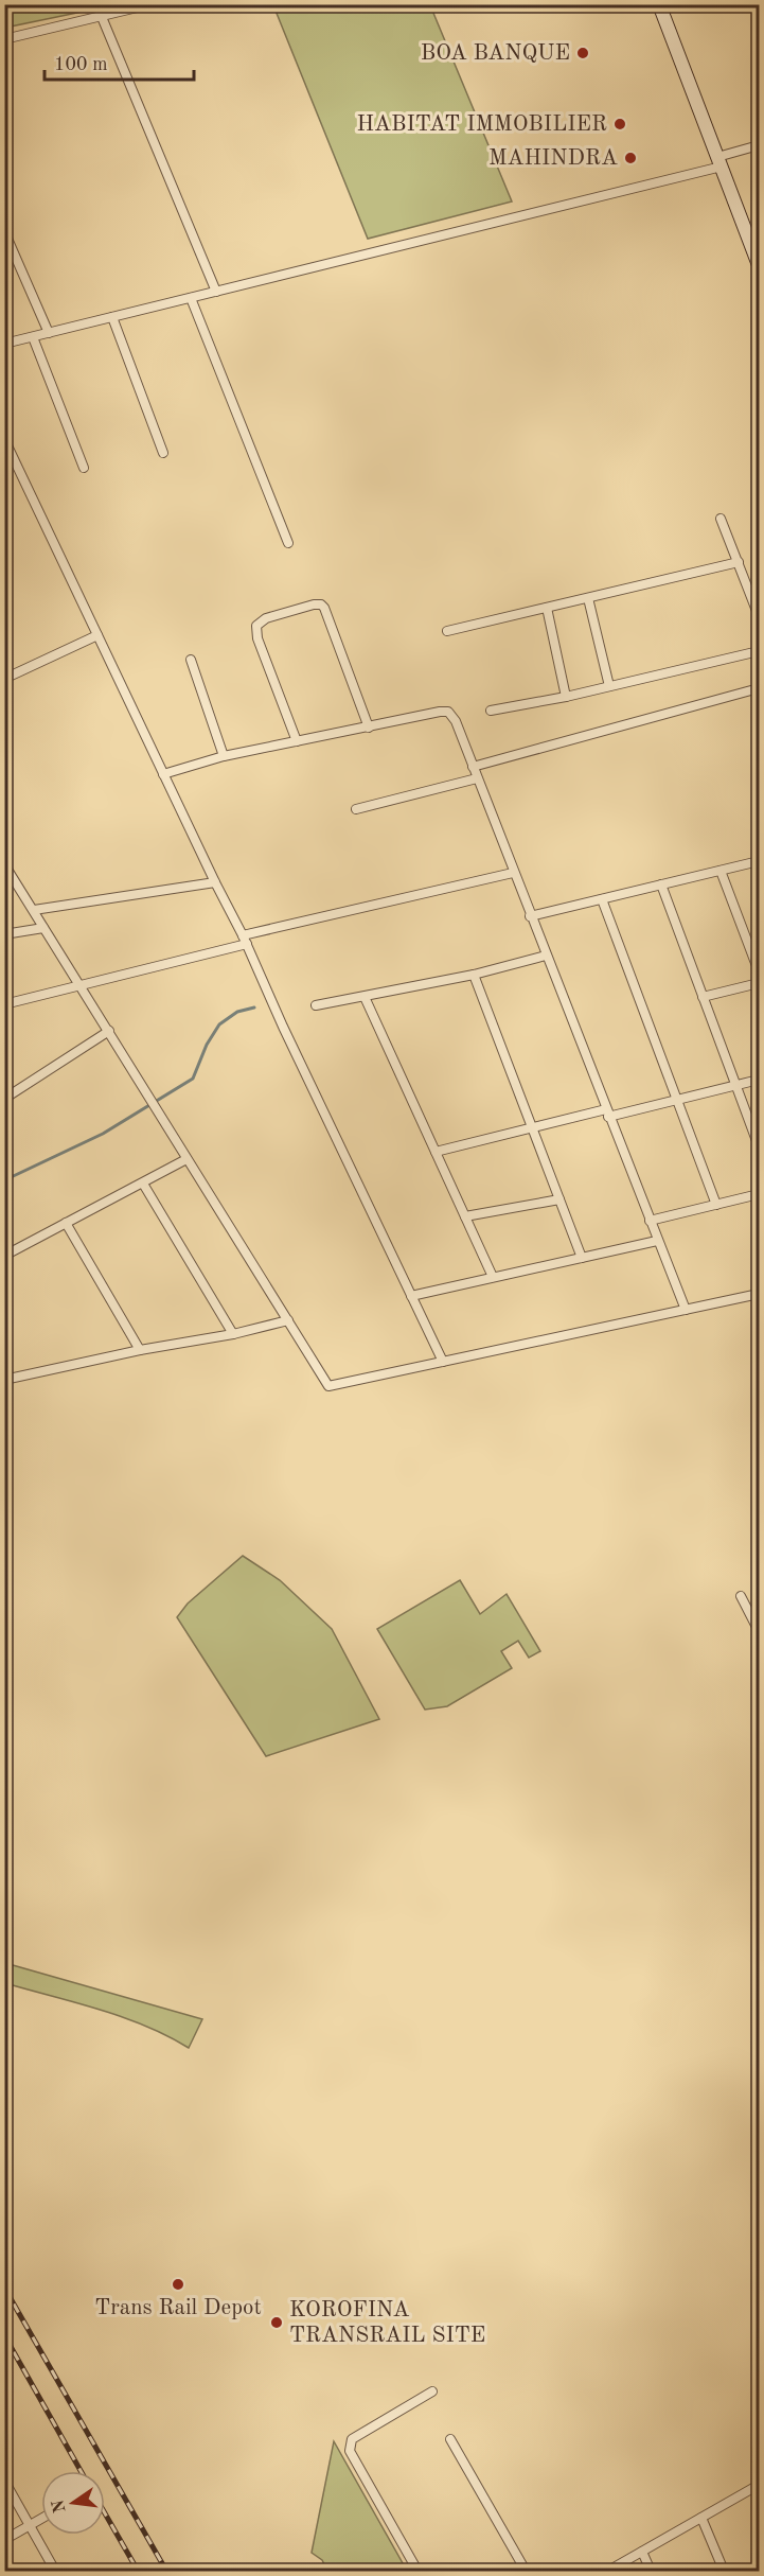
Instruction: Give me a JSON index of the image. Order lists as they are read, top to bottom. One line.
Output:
{"places":["BOA BANQUE","HABITAT IMMOBILIER","MAHINDRA","Trans Rail Depot","KOROFINA TRANSRAIL SITE"],"scale_bar":"100 m","north":"left"}
